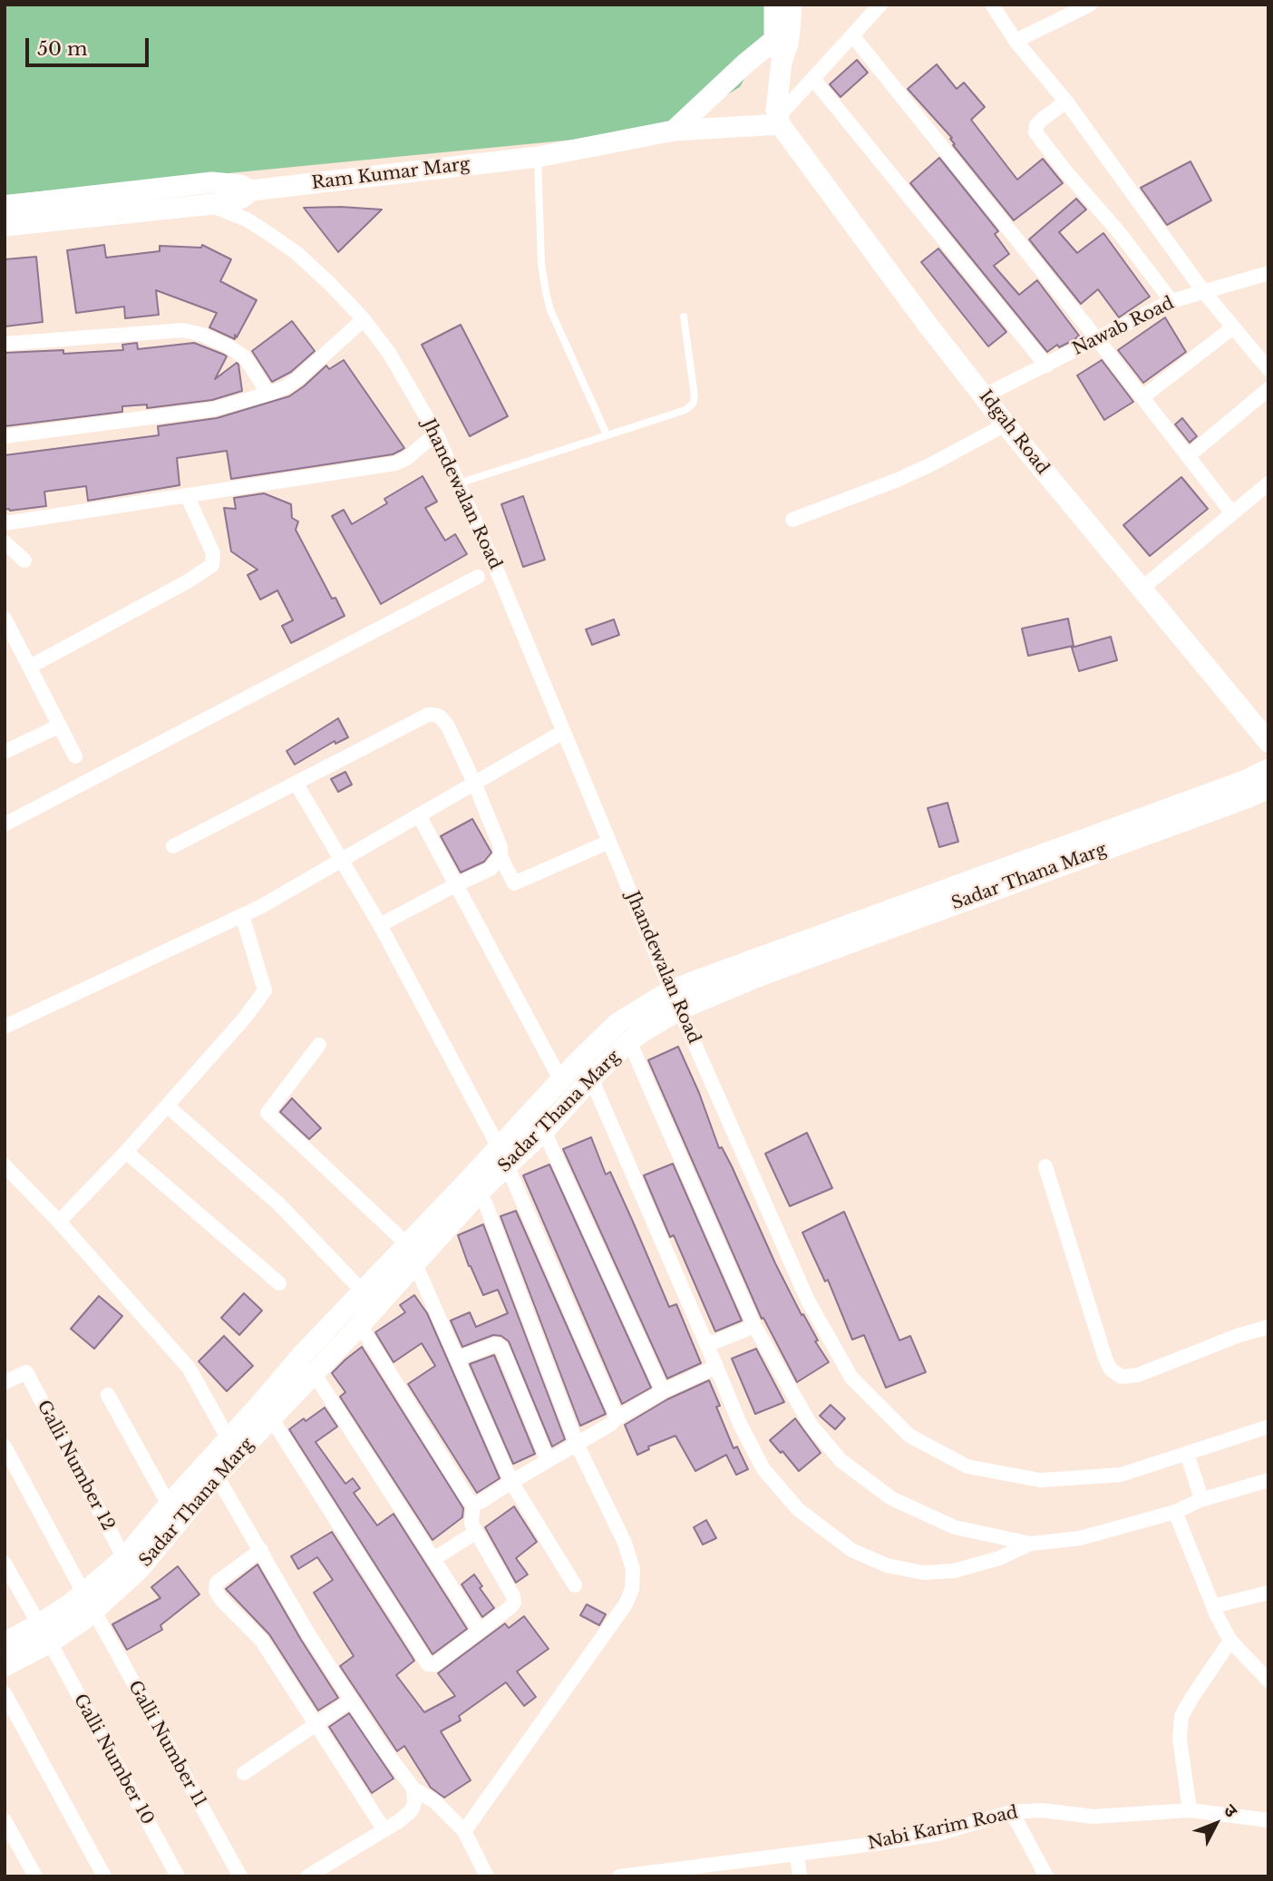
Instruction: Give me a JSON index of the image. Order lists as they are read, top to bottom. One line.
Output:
{"streets":{"street":["Ram Kumar Marg","Nawab Road","Idgah Road","Jhandewalan Road","Sadar Thana Marg","Galli Number 12","Galli Number 11","Galli Number 10","Nabi Karim Road"]},"crossings":[["Ram Kumar Marg","Idgah Road"],["Ram Kumar Marg","Jhandewalan Road"],["Nawab Road","Idgah Road"],["Jhandewalan Road","Sadar Thana Marg"],["Sadar Thana Marg","Galli Number 12"],["Sadar Thana Marg","Galli Number 11"],["Sadar Thana Marg","Galli Number 10"]],"scale_bar":"50 m","north":"top right"}
